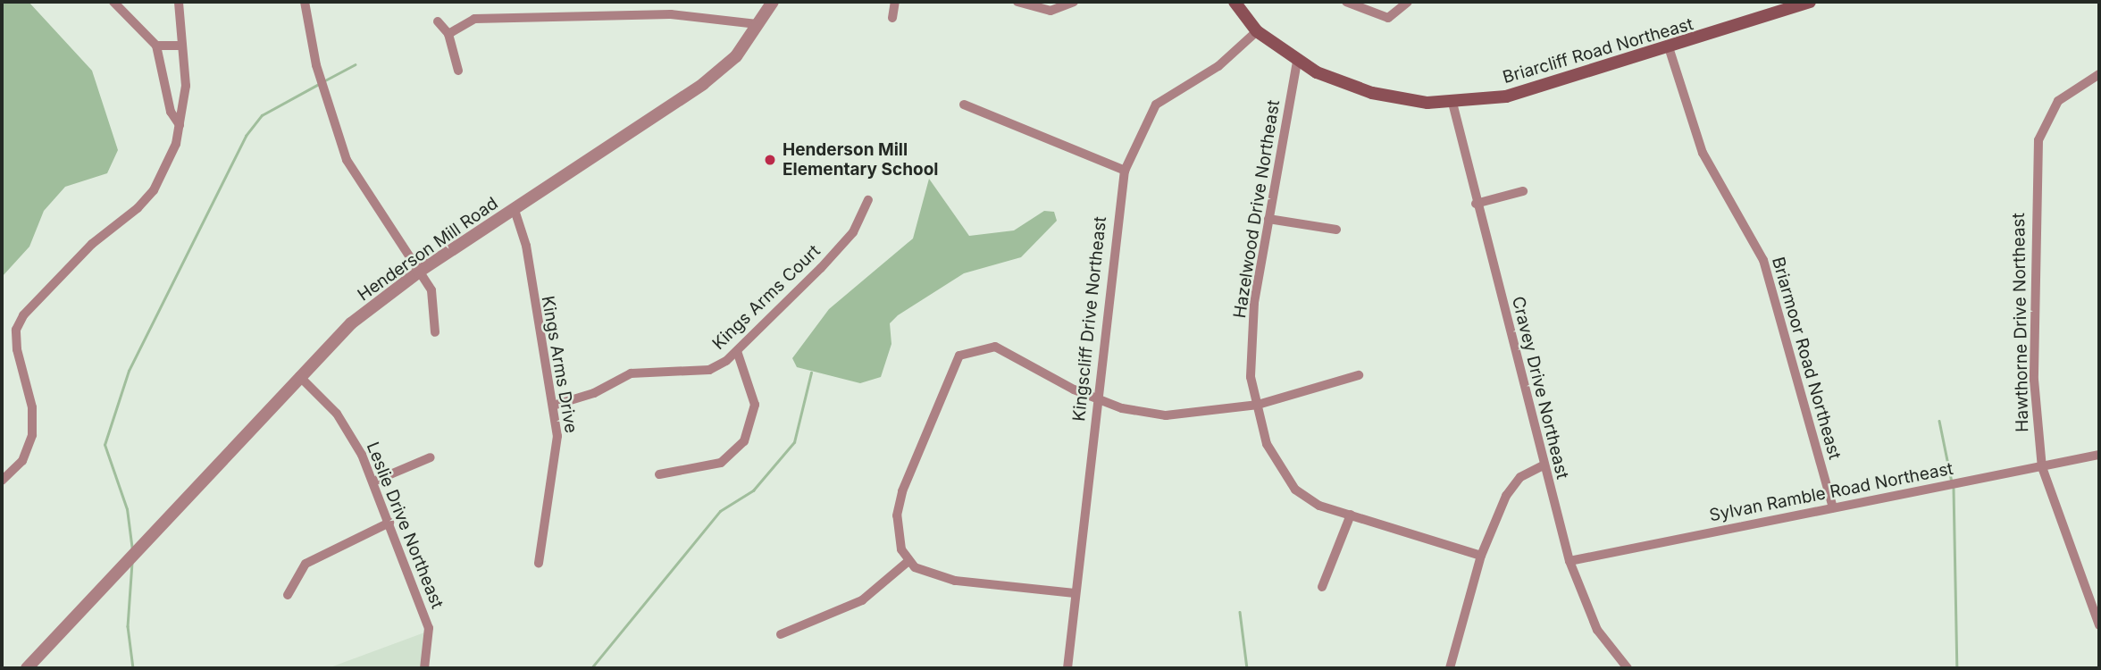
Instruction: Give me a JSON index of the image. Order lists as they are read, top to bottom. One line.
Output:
{"streets":{"main road":["Briarcliff Road Northeast"],"street":["Hazelwood Drive Northeast","Henderson Mill Road","Kings Arms Court","Kingscliff Drive Northeast","Hawthorne Drive Northeast","Briarmoor Road Northeast","Kings Arms Drive","Cravey Drive Northeast","Sylvan Ramble Road Northeast","Leslie Drive Northeast"]},"crossings":[["Briarcliff Road Northeast","Hazelwood Drive Northeast"],["Briarcliff Road Northeast","Kingscliff Drive Northeast"],["Briarcliff Road Northeast","Briarmoor Road Northeast"],["Briarcliff Road Northeast","Cravey Drive Northeast"],["Henderson Mill Road","Kings Arms Drive"],["Henderson Mill Road","Leslie Drive Northeast"],["Kings Arms Court","Kings Arms Drive"],["Hawthorne Drive Northeast","Sylvan Ramble Road Northeast"],["Briarmoor Road Northeast","Sylvan Ramble Road Northeast"],["Cravey Drive Northeast","Sylvan Ramble Road Northeast"]],"places":["Henderson Mill Elementary School"]}
